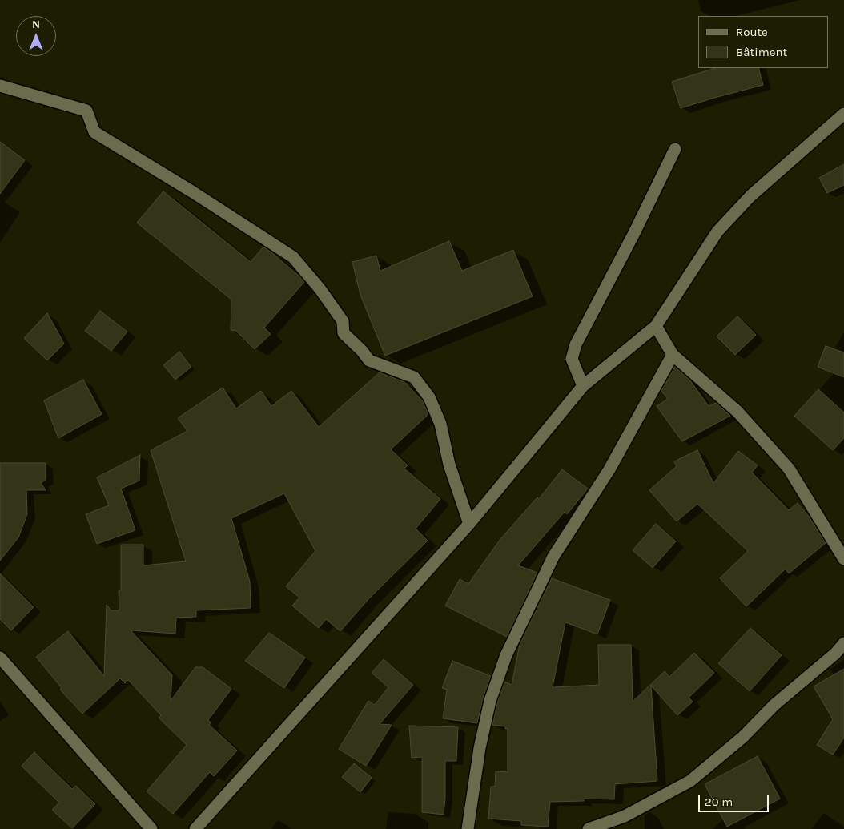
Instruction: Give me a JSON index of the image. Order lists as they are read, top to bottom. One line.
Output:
{"legend":["Route","Bâtiment"],"scale_bar":"20 m","north":"top"}
